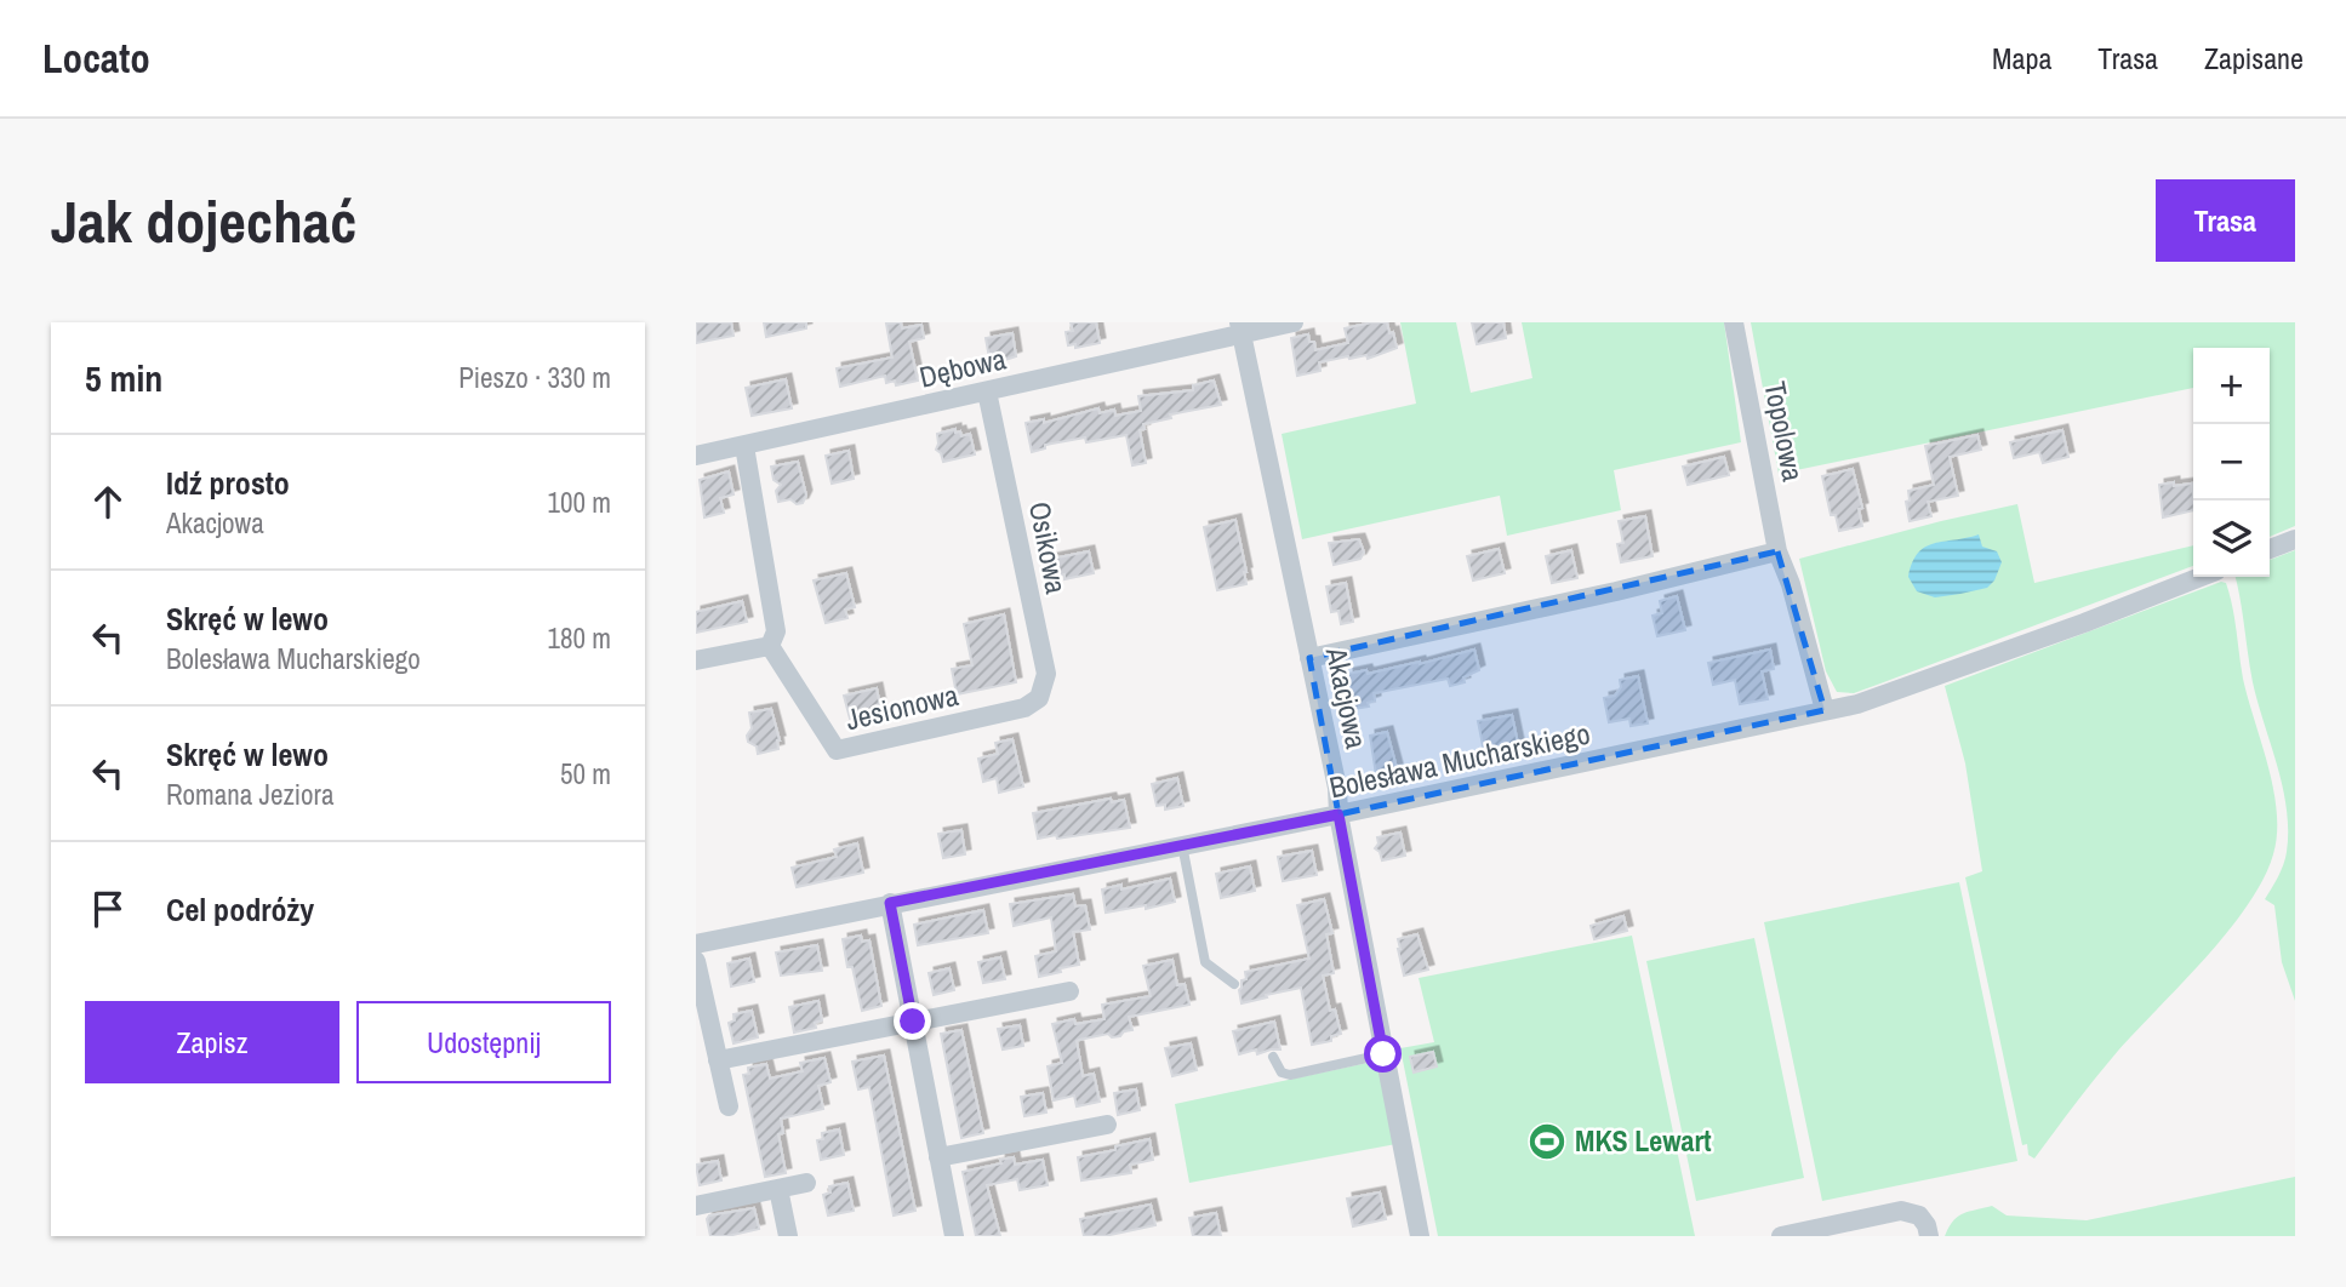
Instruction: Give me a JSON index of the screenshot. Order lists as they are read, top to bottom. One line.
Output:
{"streets":{"street":["Dębowa","Topolowa","Osikowa","Akacjowa","Jesionowa","Bolesława Mucharskiego"]},"crossings":[["Dębowa","Osikowa"],["Dębowa","Akacjowa"],["Topolowa","Bolesława Mucharskiego"],["Osikowa","Jesionowa"],["Akacjowa","Bolesława Mucharskiego"]],"places":{"sports":["MKS Lewart"]},"page":{"header":"Locato","nav":["Mapa","Trasa","Zapisane"],"buttons":["Trasa",["Zapisz","Udostępnij"]],"title":"Jak dojechać","heading":["5 min","Pieszo · 330 m"],"map_buttons":["+","−"],"list":[["Idź prosto","Akacjowa","100 m"],["Skręć w lewo","Bolesława Mucharskiego","180 m"],["Skręć w lewo","Romana Jeziora","50 m"],"Cel podróży"]}}
